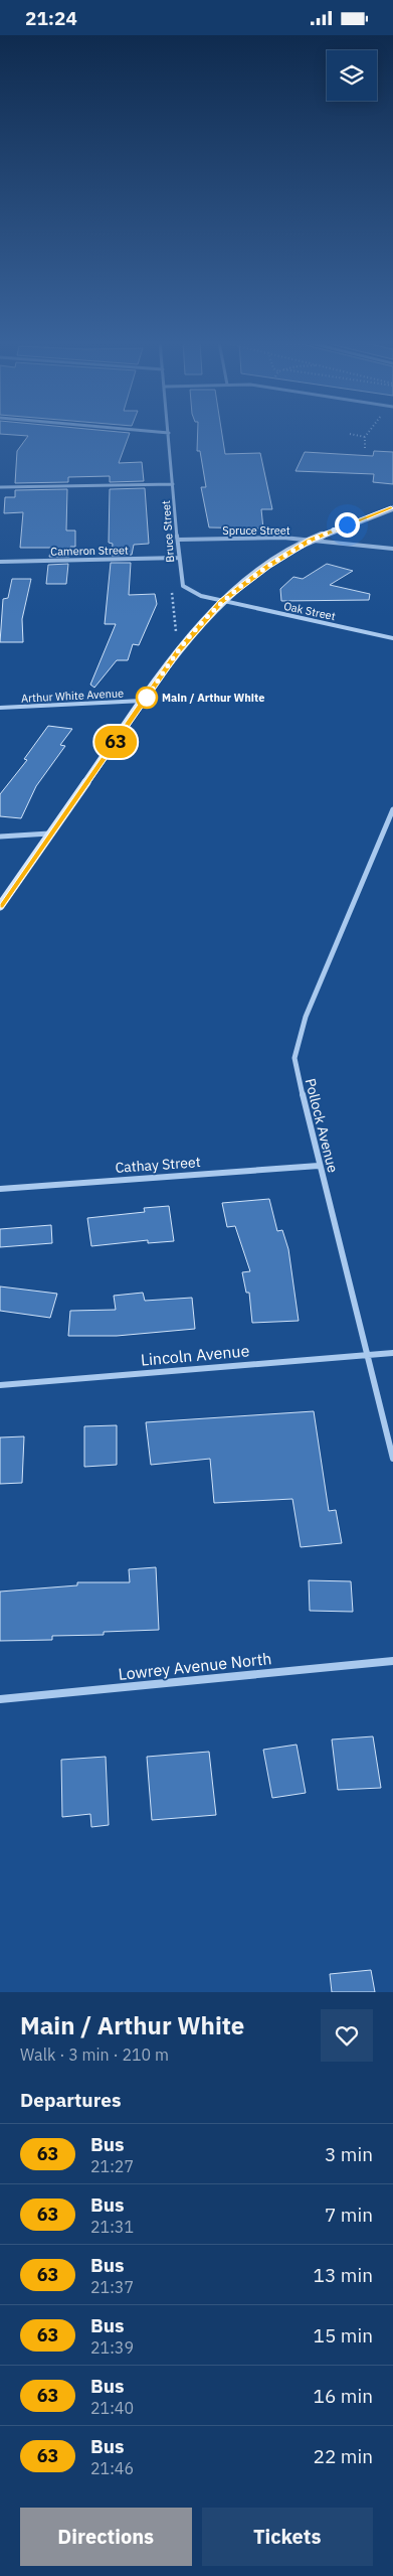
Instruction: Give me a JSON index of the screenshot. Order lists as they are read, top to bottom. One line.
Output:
{"streets":{"street":["Spruce Street","Bruce Street","Cameron Street","Oak Street","Arthur White Avenue","Pollock Avenue","Cathay Street","Lincoln Avenue","Lowrey Avenue North"]},"crossings":[["Spruce Street","Bruce Street"],["Bruce Street","Cameron Street"],["Bruce Street","Oak Street"],["Pollock Avenue","Cathay Street"],["Pollock Avenue","Lincoln Avenue"]],"places":["Main / Arthur White"],"lines":["bus line 63"],"page":{"status":"21:24","on_map":"63","heading":[["Main / Arthur White","Walk · 3 min · 210 m"],"Departures"],"list":[{"mark":"63","name":"Bus","note":"21:27","value":"3 min"},{"mark":"63","name":"Bus","note":"21:31","value":"7 min"},{"mark":"63","name":"Bus","note":"21:37","value":"13 min"},{"mark":"63","name":"Bus","note":"21:39","value":"15 min"},{"mark":"63","name":"Bus","note":"21:40","value":"16 min"},{"mark":"63","name":"Bus","note":"21:46","value":"22 min"}],"buttons":["Directions","Tickets"]}}
